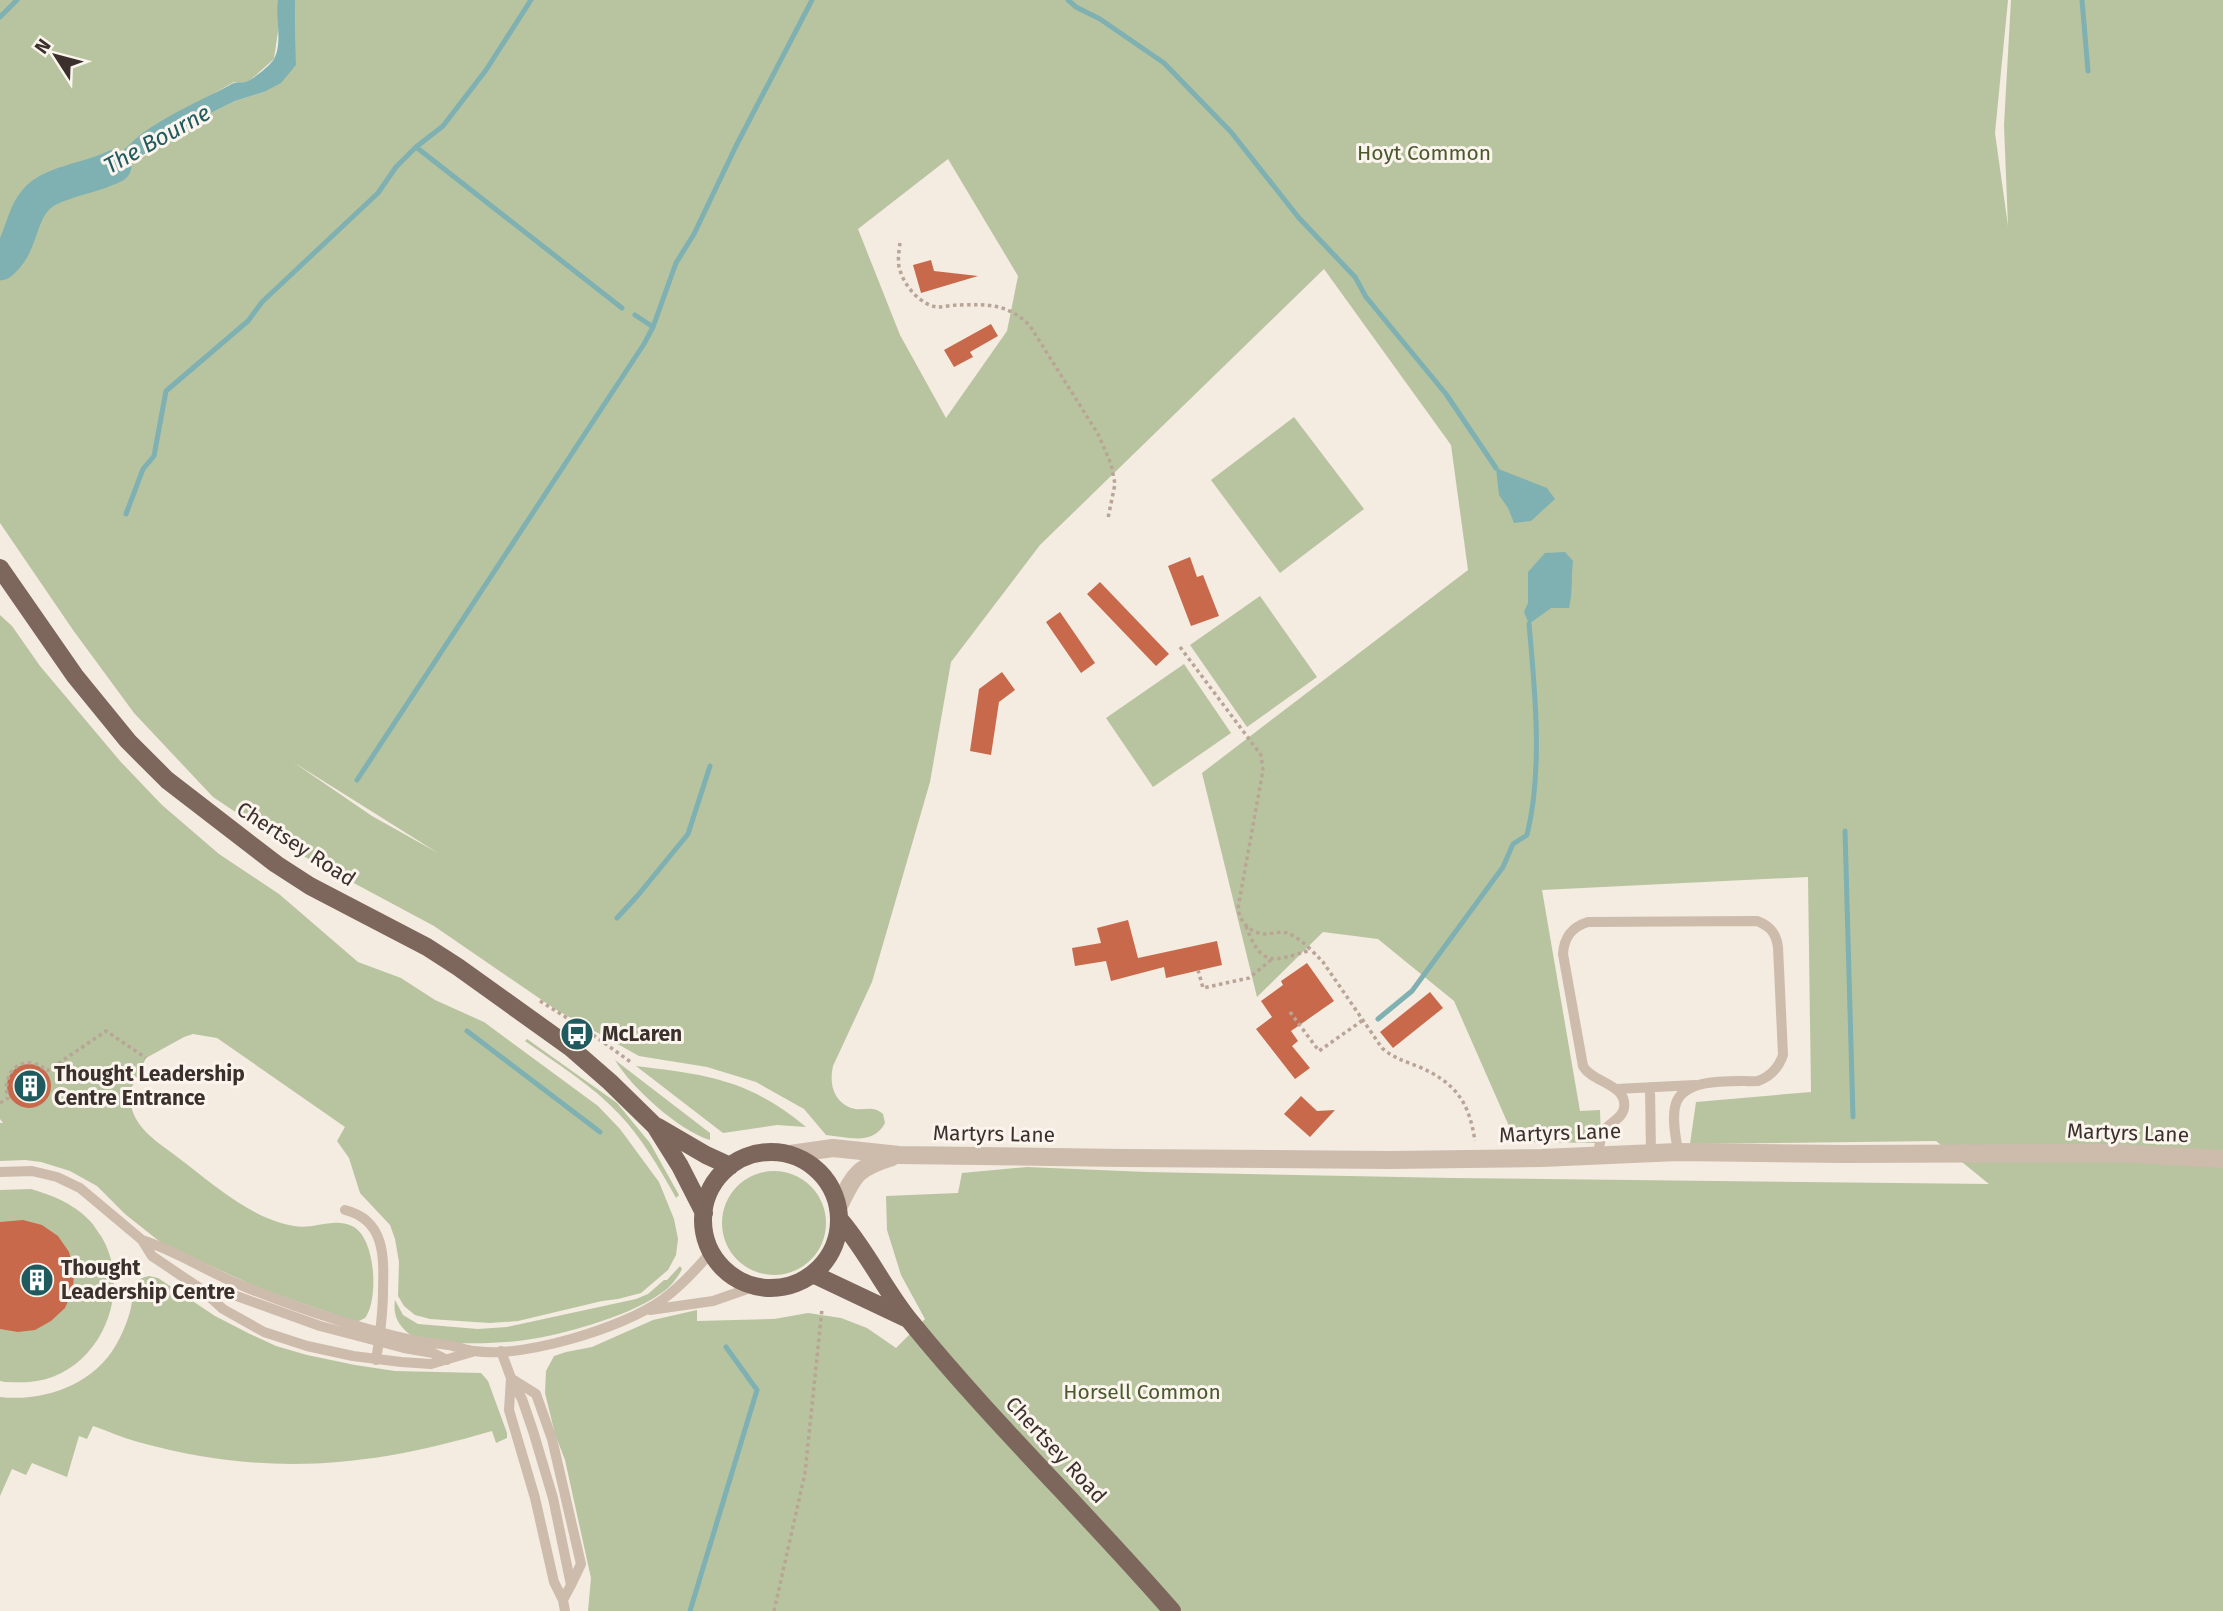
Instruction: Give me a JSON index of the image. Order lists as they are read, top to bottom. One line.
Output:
{"streets":{"main road":["Chertsey Road"],"street":["Martyrs Lane"]},"crossings":[["Chertsey Road","Martyrs Lane"]],"water":["The Bourne"],"parks":["Hoyt Common","Horsell Common"],"places":{"bus stop":["McLaren"],"building":["Thought Leadership Centre Entrance","Thought Leadership Centre"]},"north":"top left"}
